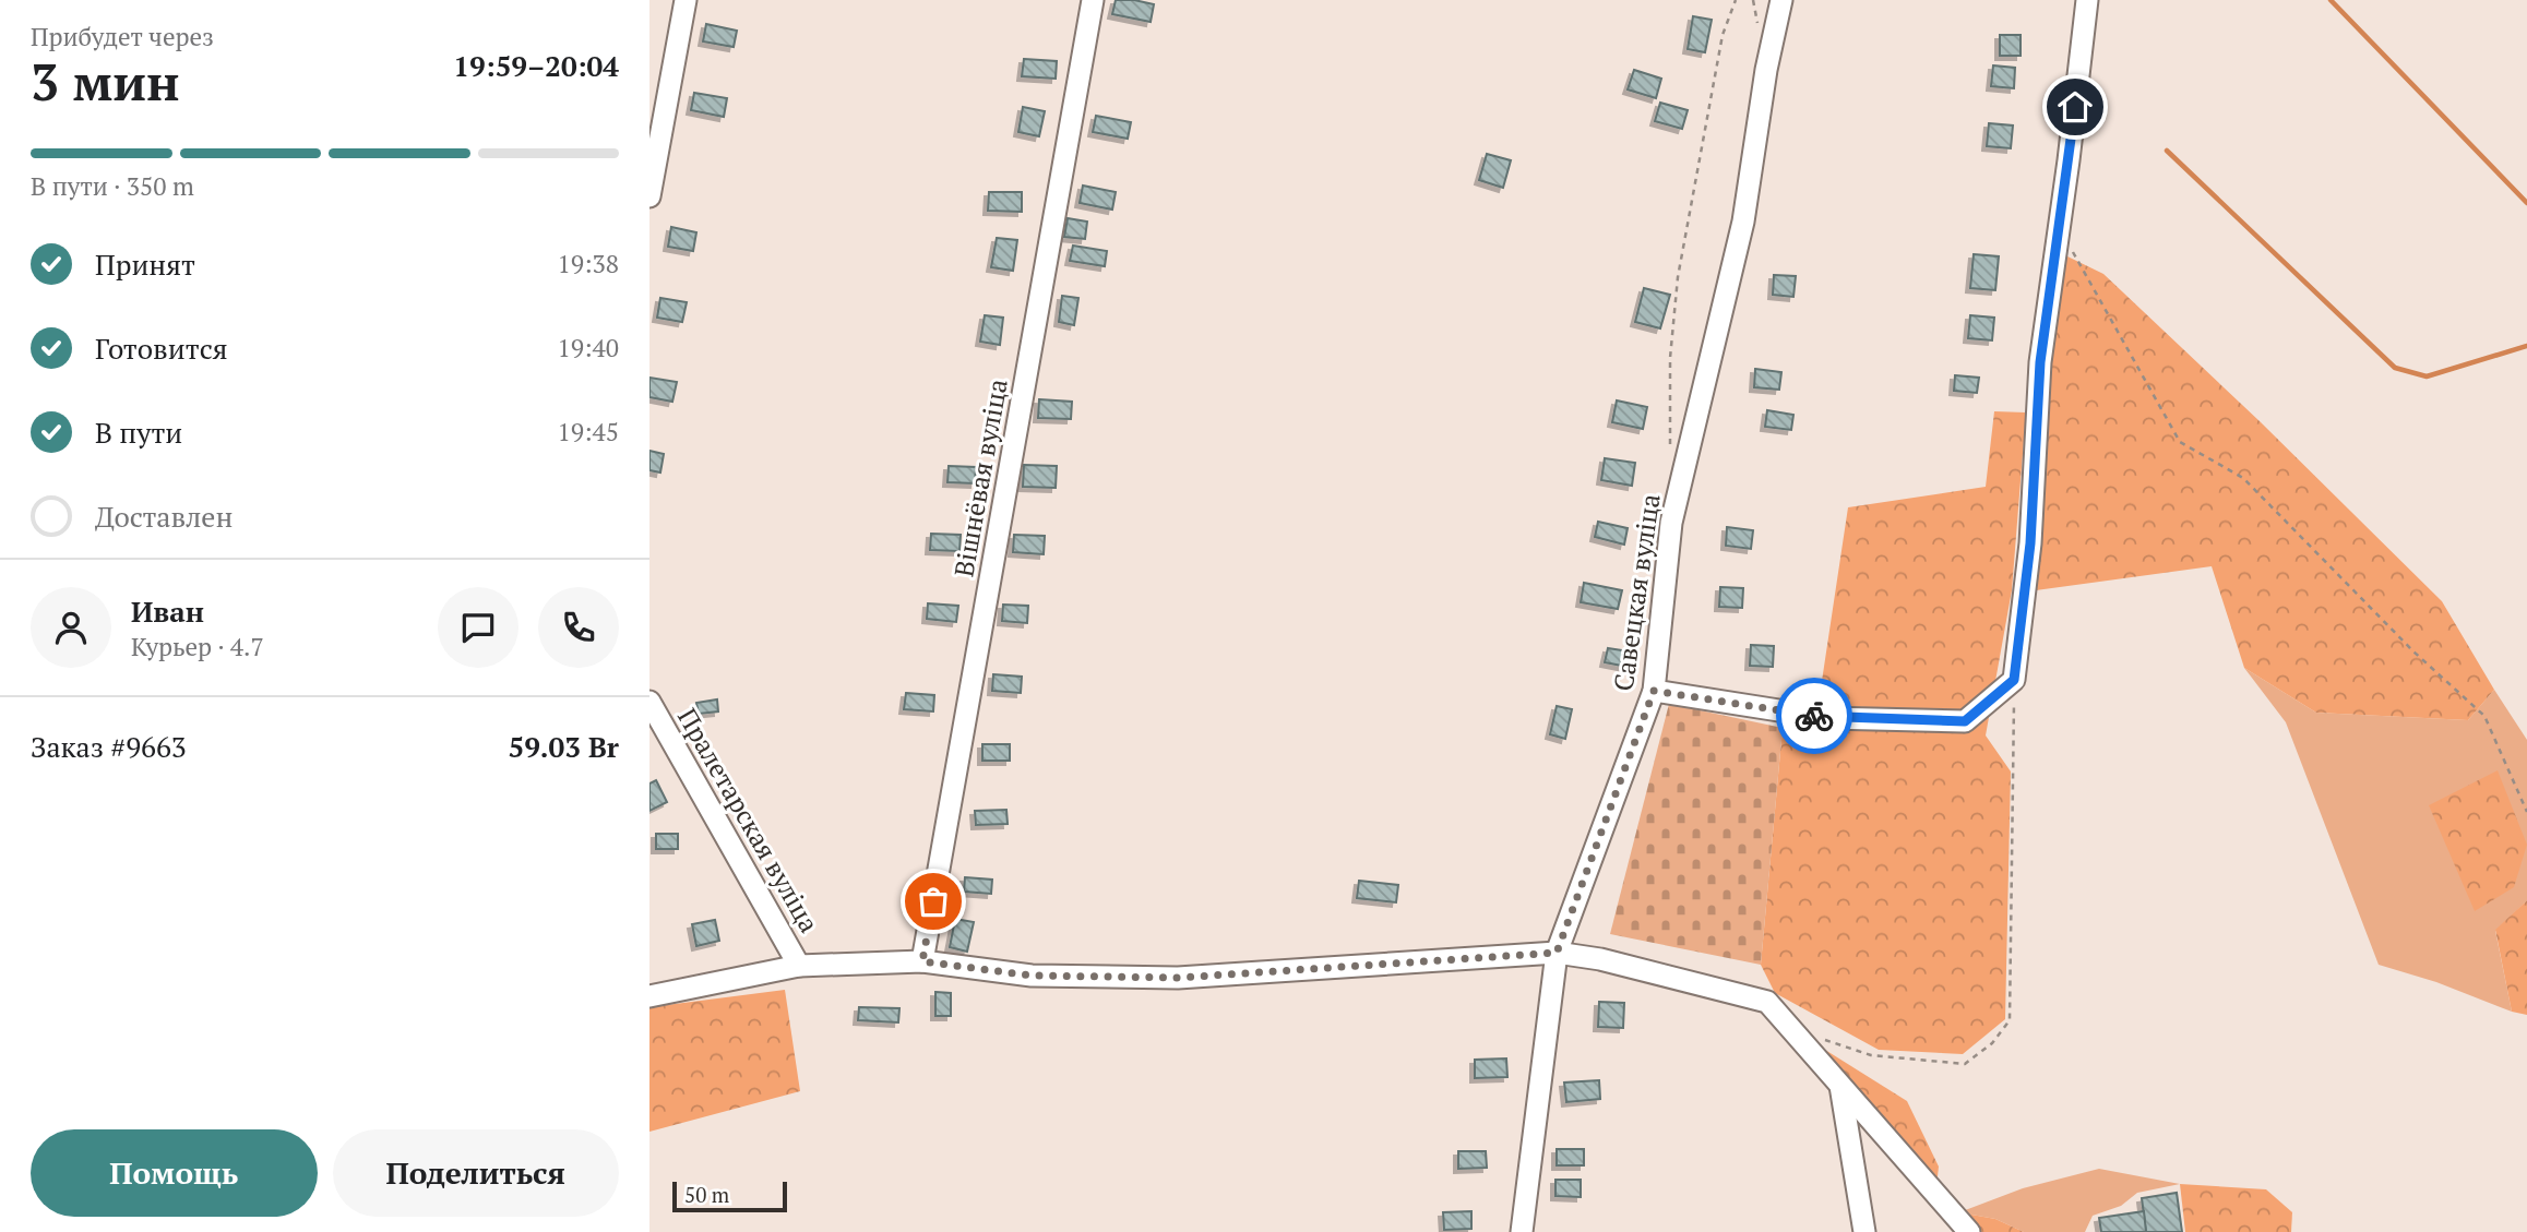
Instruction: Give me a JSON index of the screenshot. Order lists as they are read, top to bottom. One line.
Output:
{"streets":{"street":["Вішнёвая вуліца","Савецкая вуліца","Пралетарская вуліца"]},"scale_bar":"50 m","page":{"heading":["3 мин","Прибудет через","19:59–20:04"],"panel":["Иван","Курьер · 4.7","Заказ #9663","59.03 Br"],"bar":"В пути · 350 m","list":[["Принят","19:38"],["Готовится","19:40"],["В пути","19:45"],"Доставлен"],"buttons":["Помощь","Поделиться"],"scale":"50 m"}}
